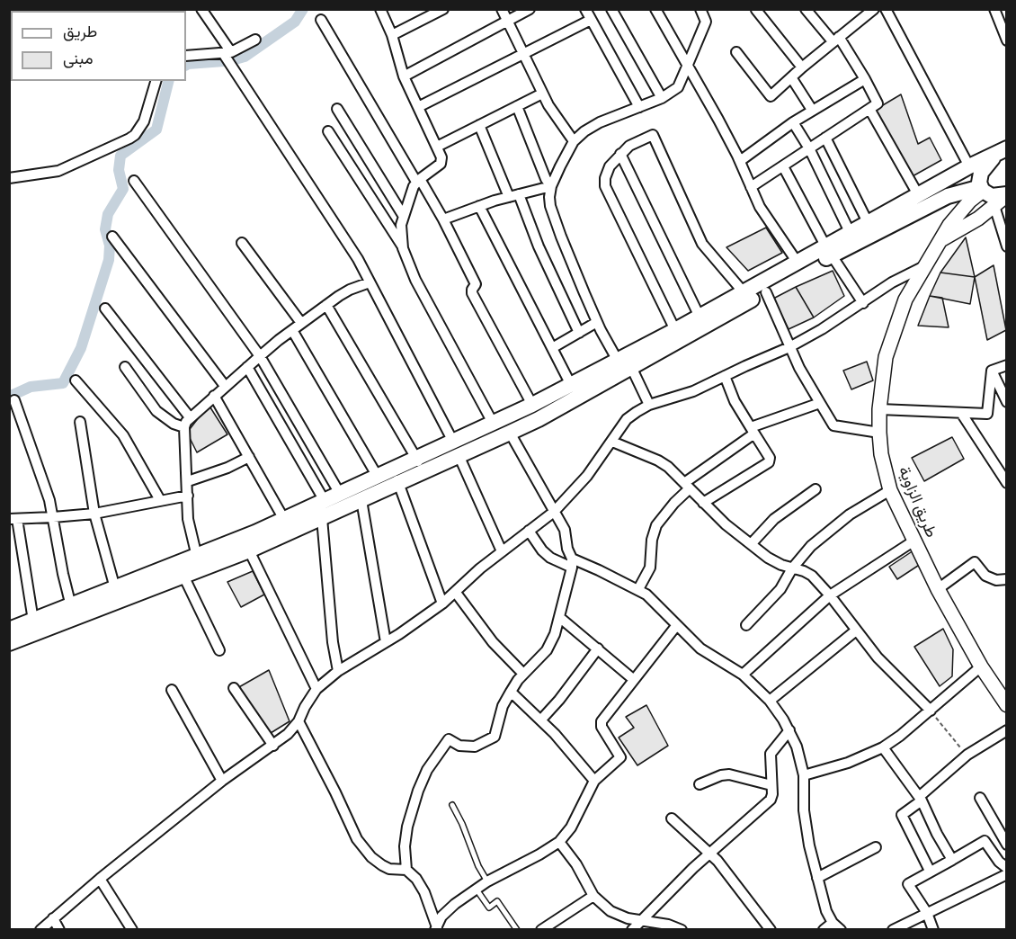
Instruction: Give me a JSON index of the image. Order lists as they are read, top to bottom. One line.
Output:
{"streets":{"street":["طريق الزاوية"]},"legend":["طريق","مبنى"]}
